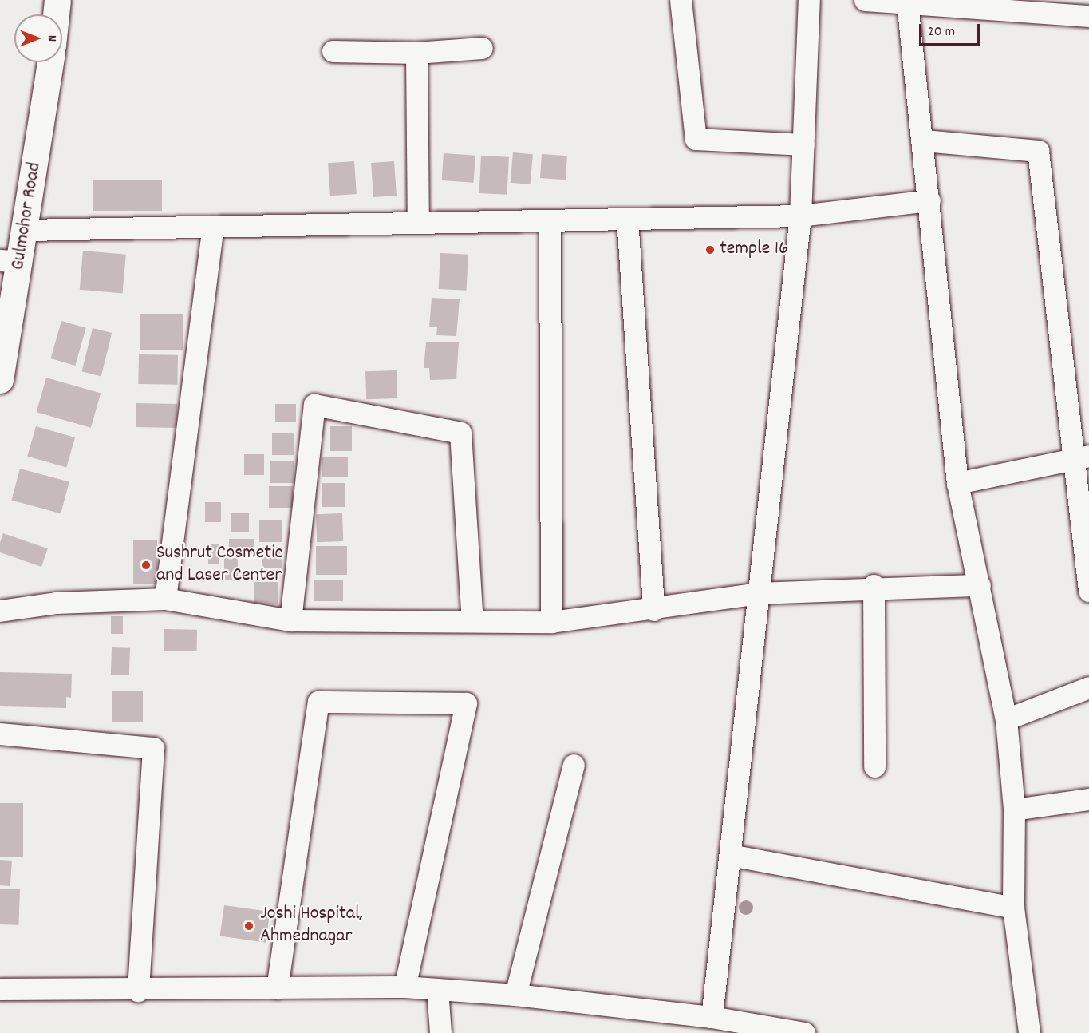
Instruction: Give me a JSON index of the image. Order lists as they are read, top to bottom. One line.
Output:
{"streets":{"street":["Gulmohor Road"]},"places":["temple 16","Sushrut Cosmetic and Laser Center","Joshi Hospital, Ahmednagar"],"scale_bar":"20 m","north":"right"}
